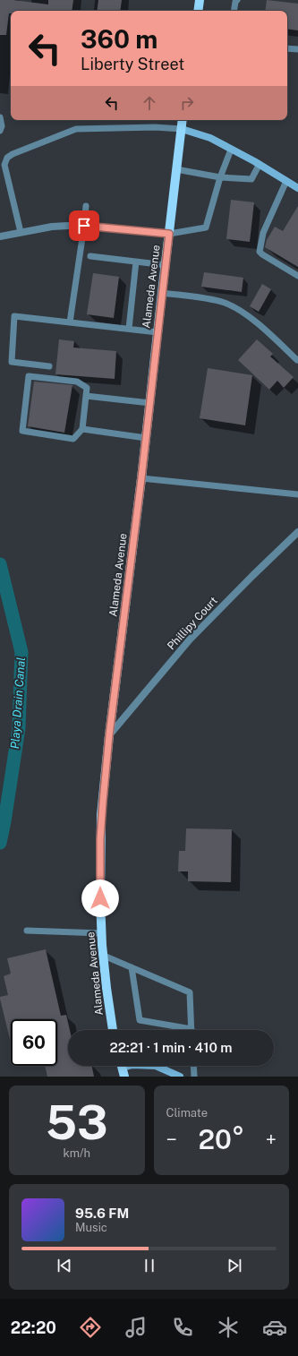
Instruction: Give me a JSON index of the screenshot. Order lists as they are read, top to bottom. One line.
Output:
{"streets":{"main road":["Alameda Avenue"],"street":["Phillipy Court"]},"crossings":[["Alameda Avenue","Phillipy Court"]],"water":["Playa Drain Canal"],"page":{"turn":["360 m","Liberty Street"],"limit":"60","trip":"22:21 · 1 min · 410 m","tile":[["53","km/h"],"Climate"],"heat":["−","20°","+"],"song":["95.6 FM","Music"],"tabs":"22:20"}}
